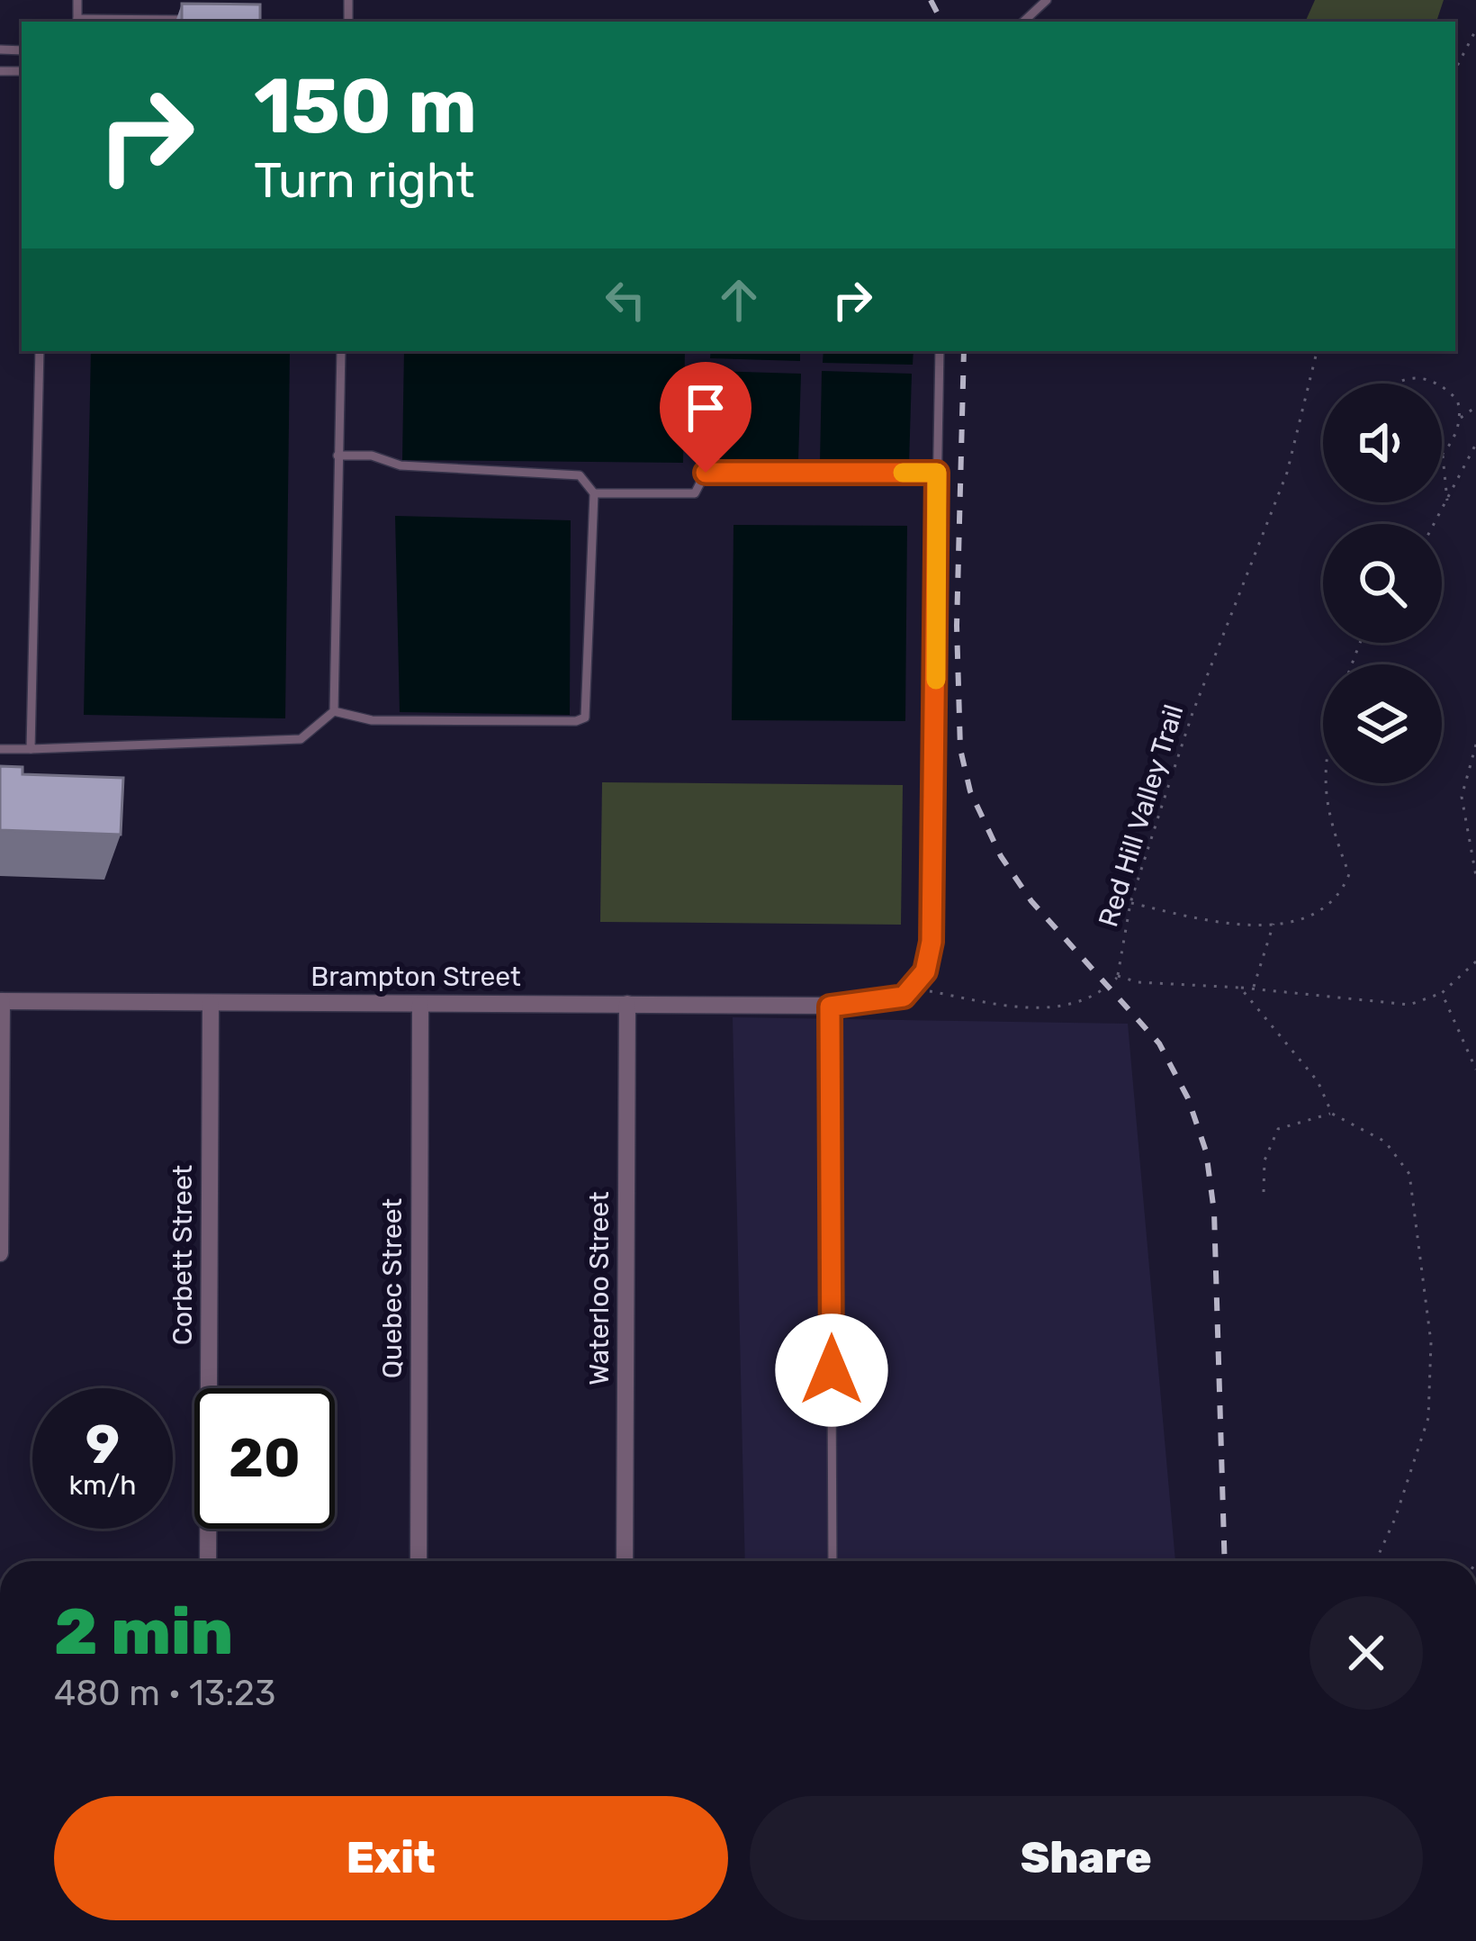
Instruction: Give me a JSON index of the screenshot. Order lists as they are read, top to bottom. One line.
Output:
{"streets":{"street":["Brampton Street","Corbett Street","Quebec Street","Waterloo Street"],"path":["Red Hill Valley Trail"]},"crossings":[["Brampton Street","Corbett Street"],["Brampton Street","Quebec Street"],["Brampton Street","Waterloo Street"]],"page":{"turn":["150 m","Turn right"],"speed":"9 km/h","limit":"20","heading":["2 min","480 m · 13:23"],"buttons":["Exit","Share"]}}
